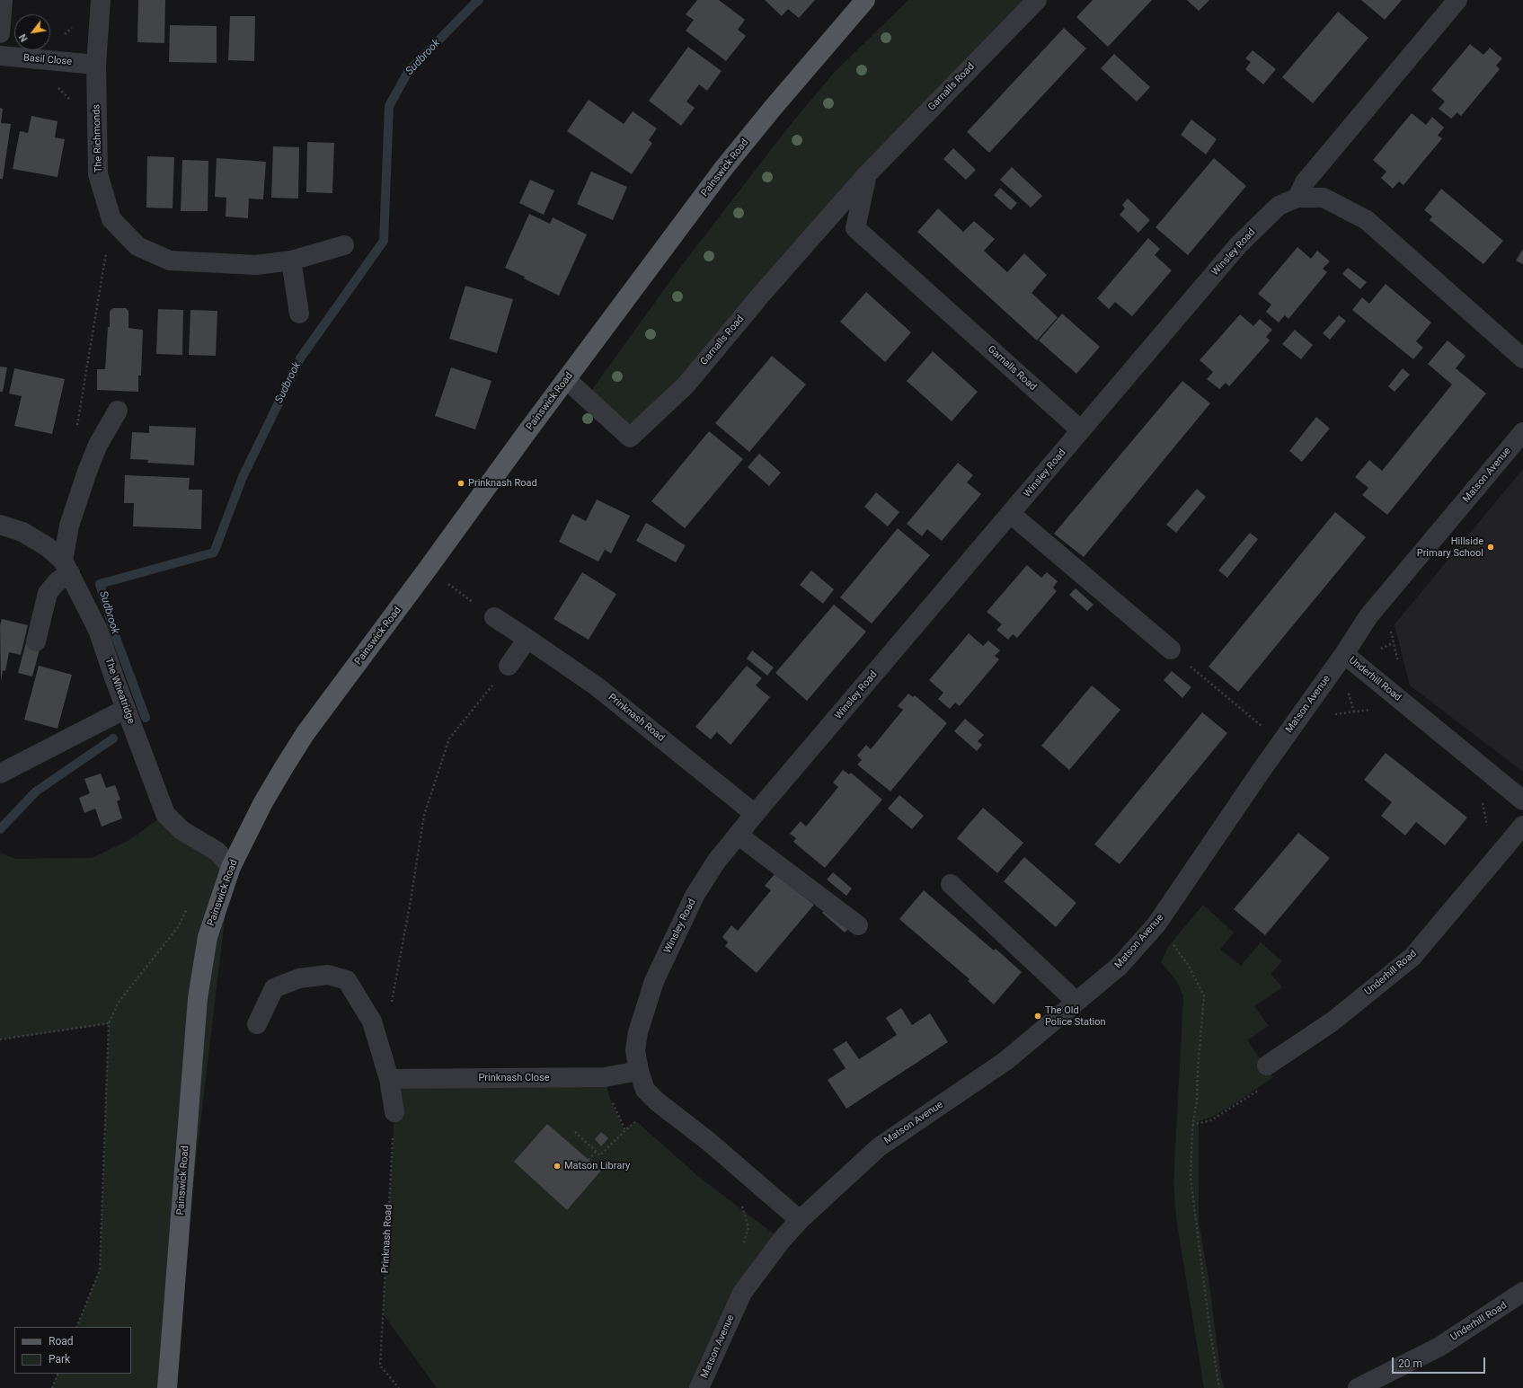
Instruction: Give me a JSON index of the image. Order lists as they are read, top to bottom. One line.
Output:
{"streets":{"main road":["Painswick Road"],"street":["Basil Close","Garnalls Road","The Richmonds","Winsley Road","Matson Avenue","Underhill Road","The Wheatridge","Prinknash Road","Prinknash Close"]},"crossings":[["Basil Close","The Richmonds"],["Garnalls Road","Painswick Road"],["Garnalls Road","Winsley Road"],["Painswick Road","The Wheatridge"],["Winsley Road","Matson Avenue"],["Winsley Road","Prinknash Road"],["Winsley Road","Prinknash Close"],["Matson Avenue","Underhill Road"]],"water":["Sudbrook"],"places":["Prinknash Road","Hillside Primary School","The Old Police Station","Matson Library"],"legend":["Road","Park"],"scale_bar":"20 m","north":"bottom left"}
